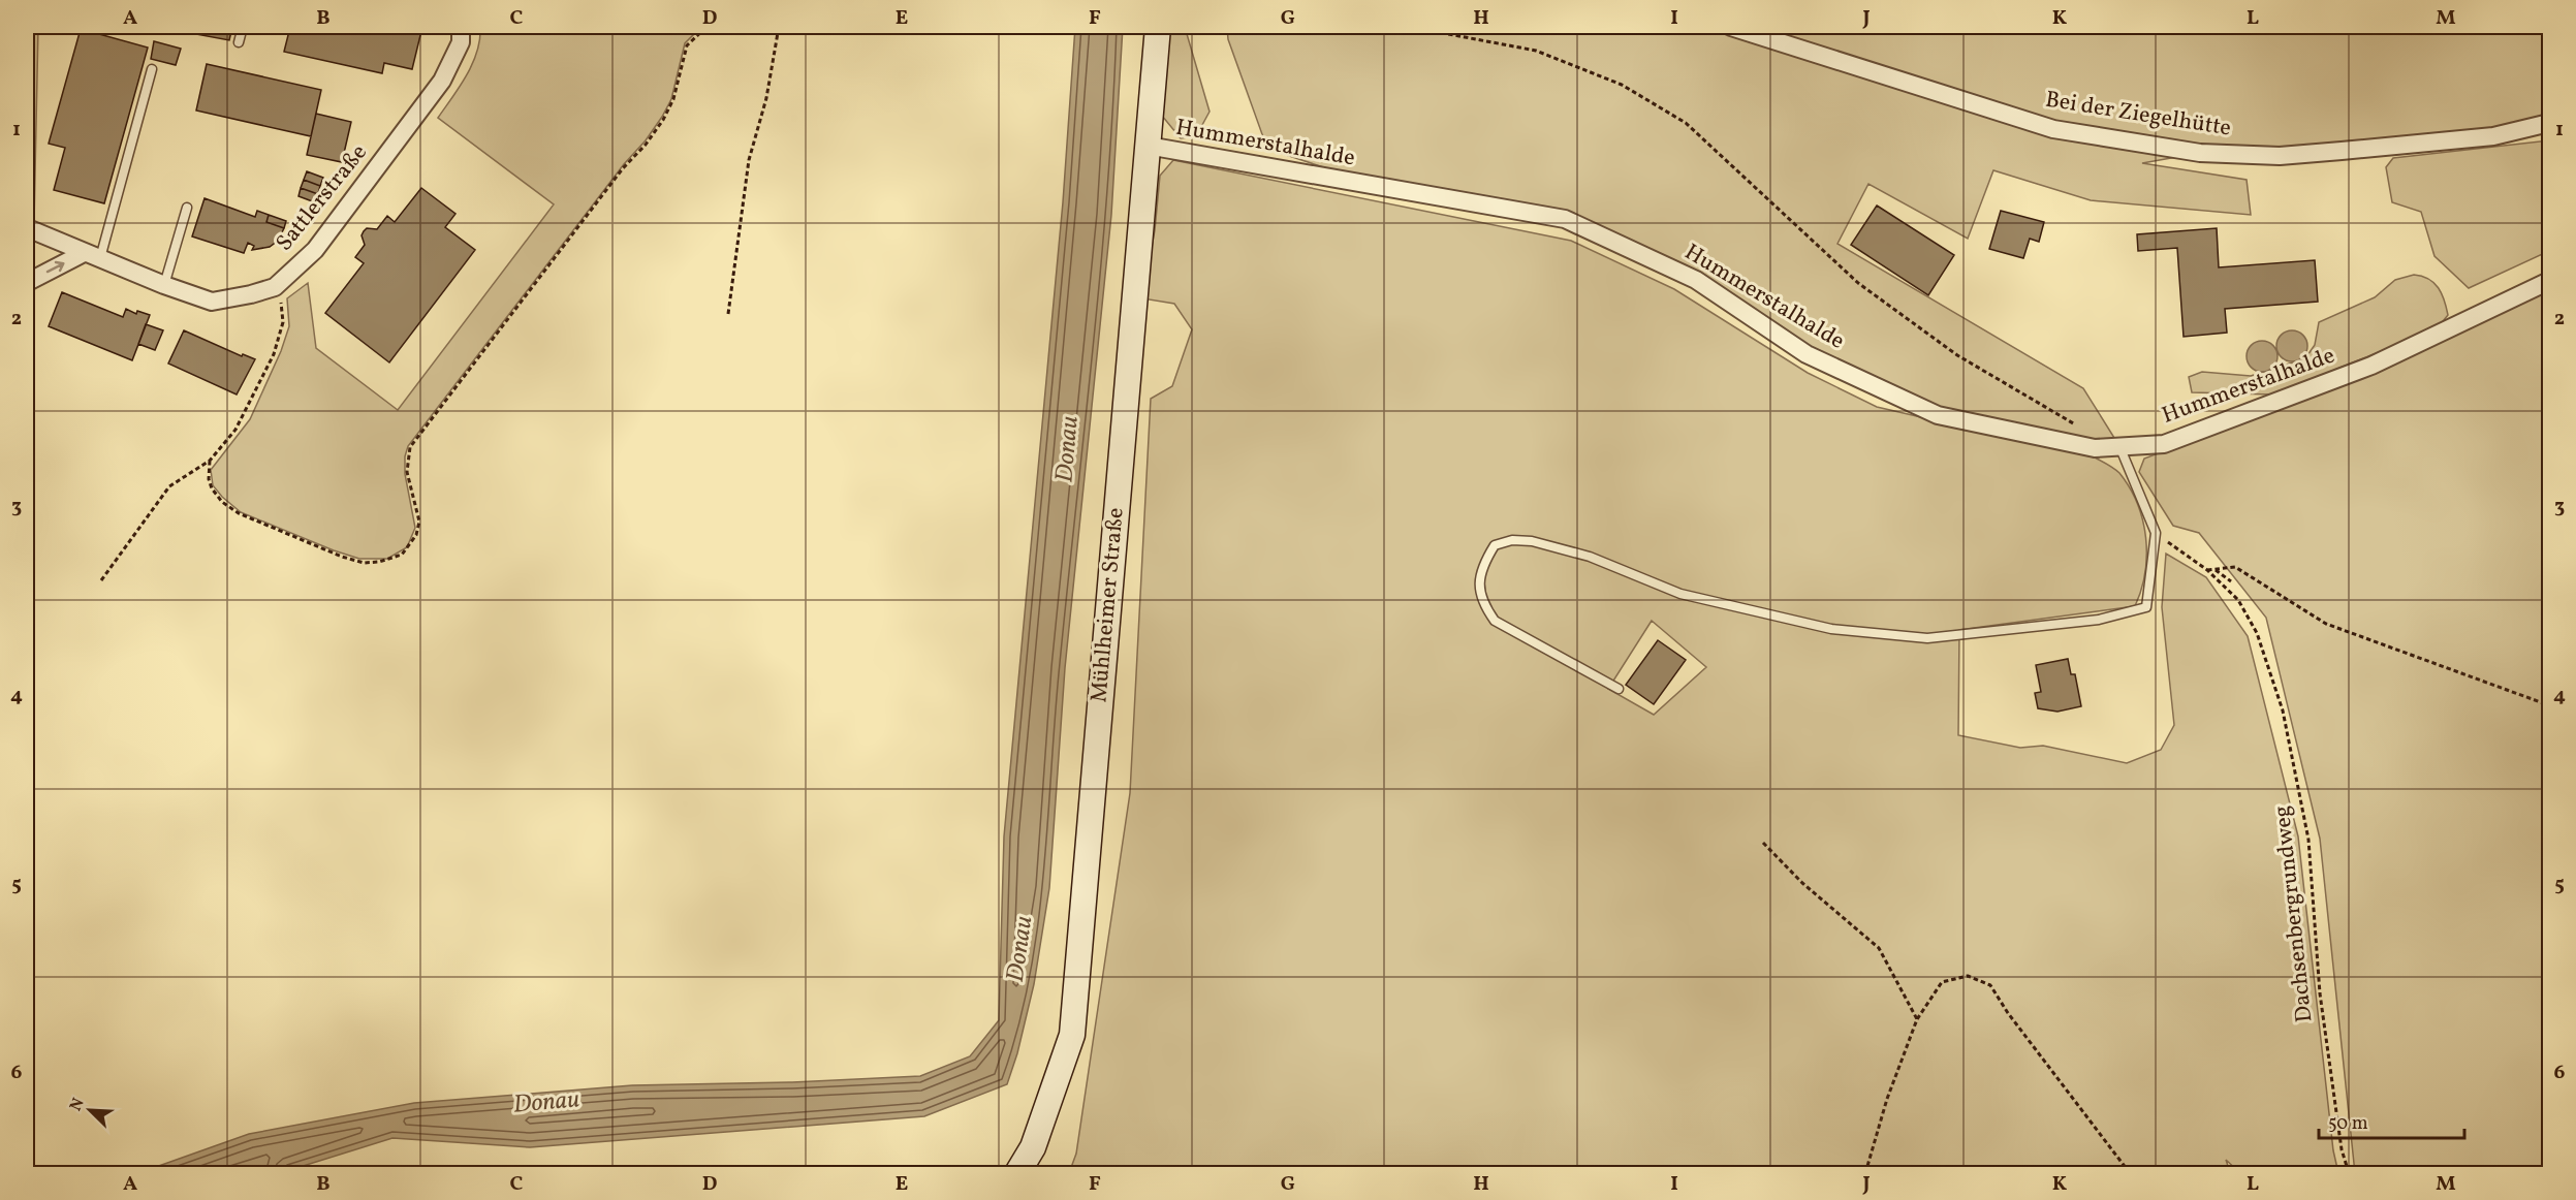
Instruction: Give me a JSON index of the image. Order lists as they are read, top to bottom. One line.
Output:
{"streets":{"main road":["Mühlheimer Straße"],"street":["Bei der Ziegelhütte","Hummerstalhalde","Sattlerstraße"],"path":["Dachsenbergrundweg"]},"crossings":[["Hummerstalhalde","Mühlheimer Straße"]],"water":["Donau"],"scale_bar":"50 m","north":"top left","grid":{"columns":["A","B","C","D","E","F","G","H","I","J","K","L","M"],"rows":["1","2","3","4","5","6"]}}
